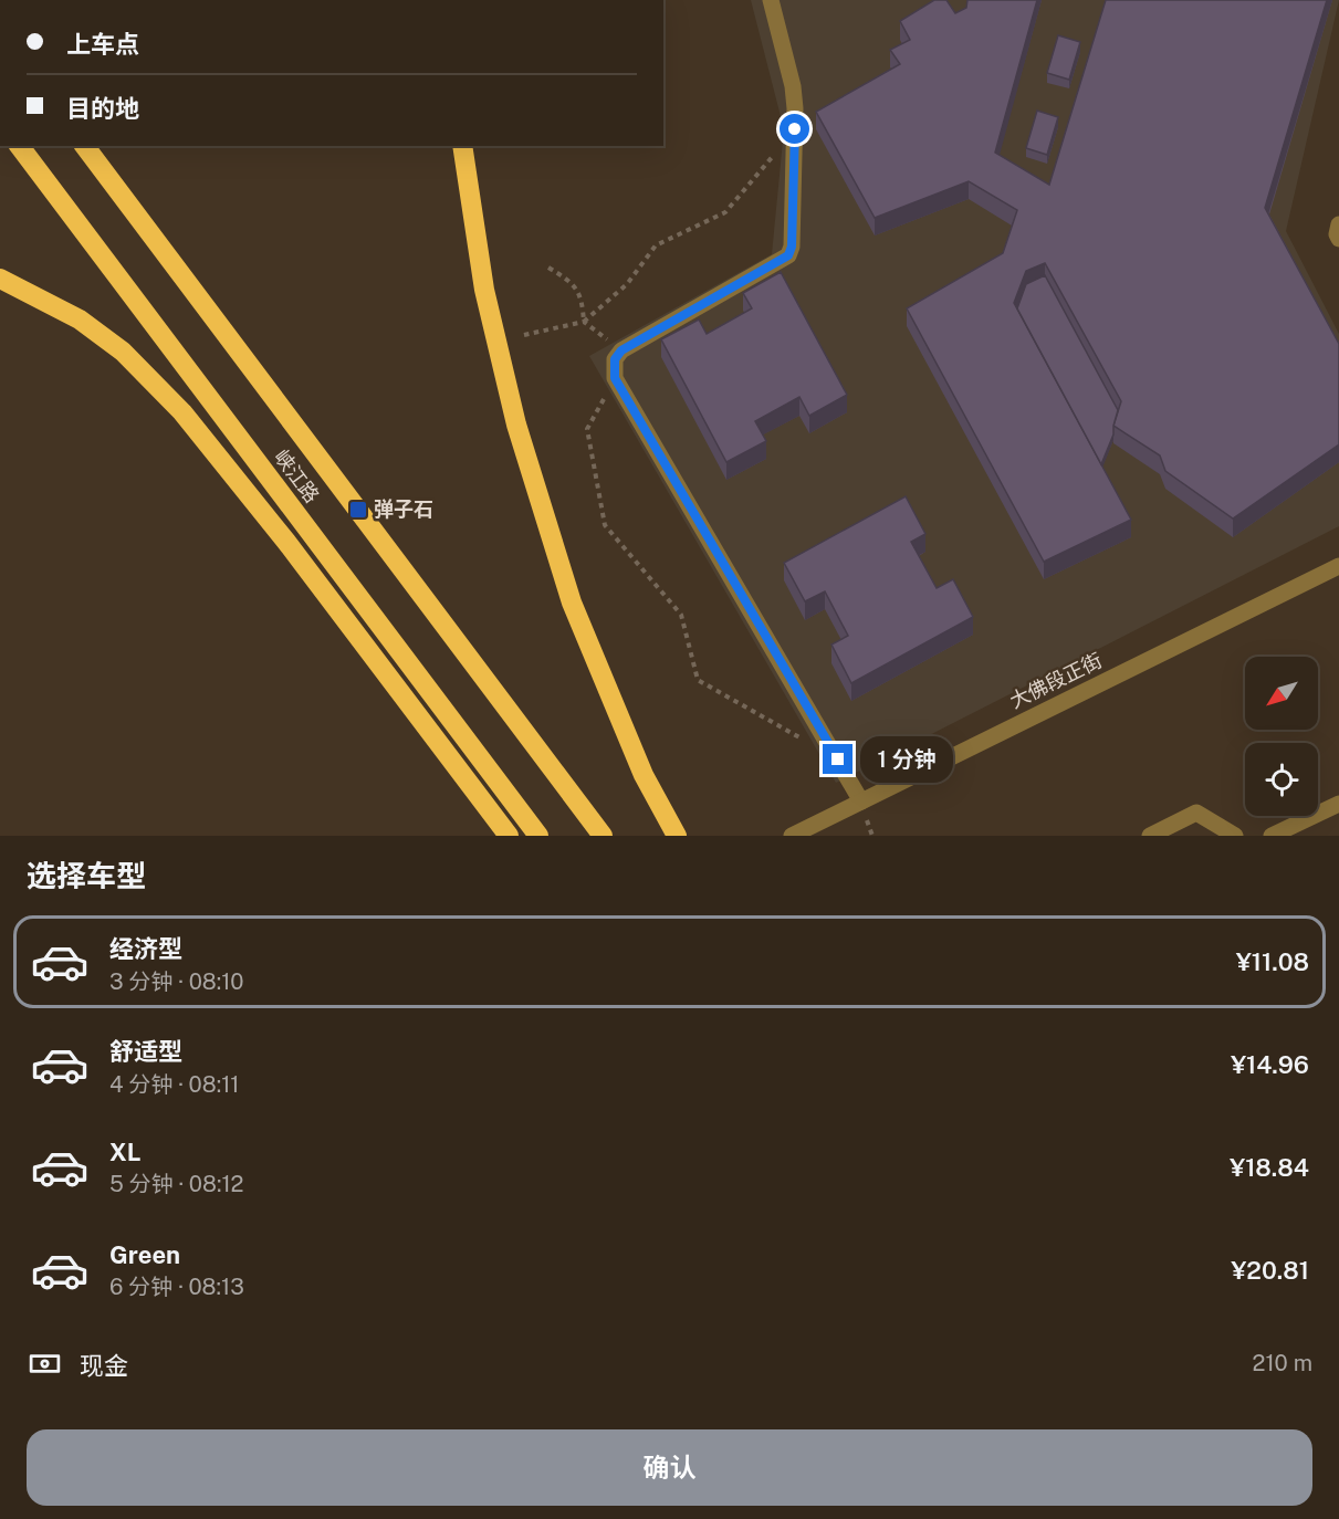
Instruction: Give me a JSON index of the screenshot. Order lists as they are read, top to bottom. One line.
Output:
{"streets":{"highway":["峡江路"],"street":["大佛段正街"]},"places":{"transit":["弹子石"]},"north":"bottom left","page":{"banner":["上车点","目的地"],"bubble":"1 分钟","heading":"选择车型","list":[{"name":"经济型","note":"3 分钟 · 08:10","value":"¥11.08"},{"name":"舒适型","note":"4 分钟 · 08:11","value":"¥14.96"},{"name":"XL","note":"5 分钟 · 08:12","value":"¥18.84"},{"name":"Green","note":"6 分钟 · 08:13","value":"¥20.81"}],"pay":["现金","210 m"],"buttons":"确认"}}
